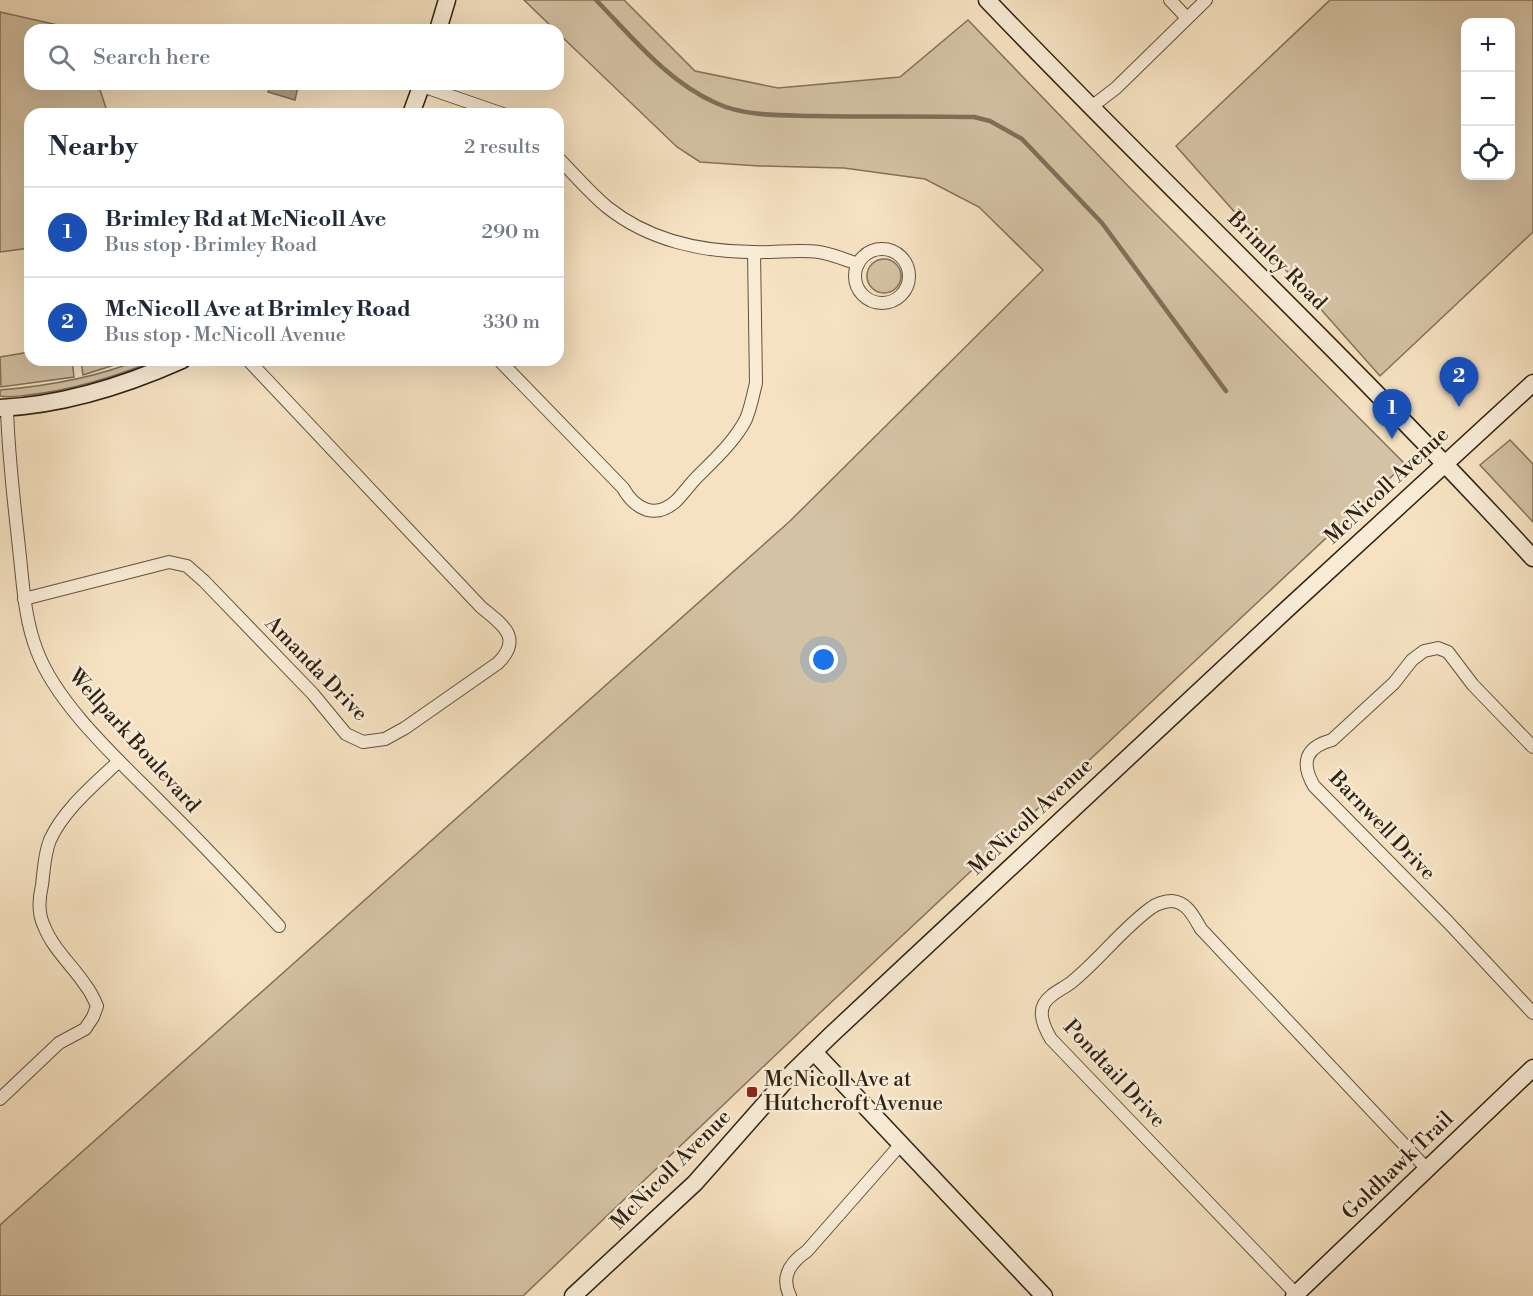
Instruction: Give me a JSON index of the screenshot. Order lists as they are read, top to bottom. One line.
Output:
{"streets":{"main road":["Brimley Road","McNicoll Avenue","Goldhawk Trail"],"street":["Amanda Drive","Wellpark Boulevard","Barnwell Drive","Pondtail Drive"]},"crossings":[["Brimley Road","McNicoll Avenue"],["Amanda Drive","Wellpark Boulevard"],["Pondtail Drive","Goldhawk Trail"]],"places":{"transit":["McNicoll Ave at Hutchcroft Avenue"]},"page":{"map_buttons":["+","−"],"search":"Search here","heading":["Nearby","2 results"],"list":[{"mark":"1","name":"Brimley Rd at McNicoll Ave","note":"Bus stop · Brimley Road","value":"290 m"},{"mark":"2","name":"McNicoll Ave at Brimley Road","note":"Bus stop · McNicoll Avenue","value":"330 m"}],"pins":["2","1"]}}
